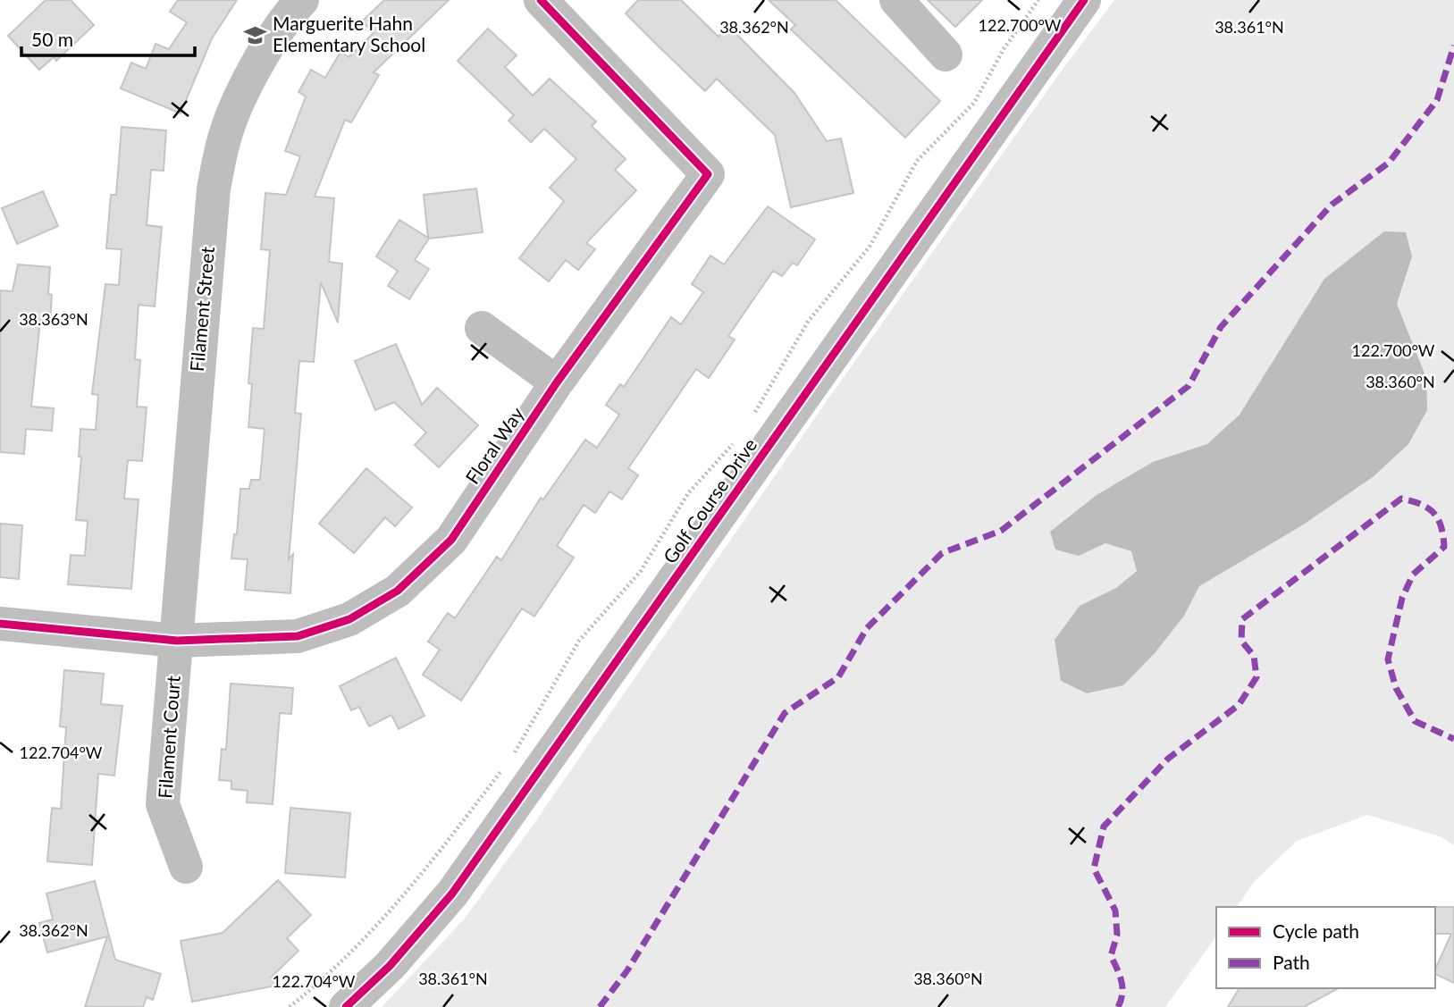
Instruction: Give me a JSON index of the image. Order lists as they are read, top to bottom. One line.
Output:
{"streets":{"street":["Filament Street","Floral Way","Golf Course Drive","Filament Court"]},"crossings":[["Filament Street","Floral Way"],["Filament Street","Filament Court"],["Floral Way","Filament Court"]],"places":{"school or university":["Marguerite Hahn Elementary School"]},"legend":["Cycle path","Path"],"scale_bar":"50 m","coordinates":["122.700°W","38.362°N","38.361°N","38.363°N","38.360°N","122.704°W"]}
